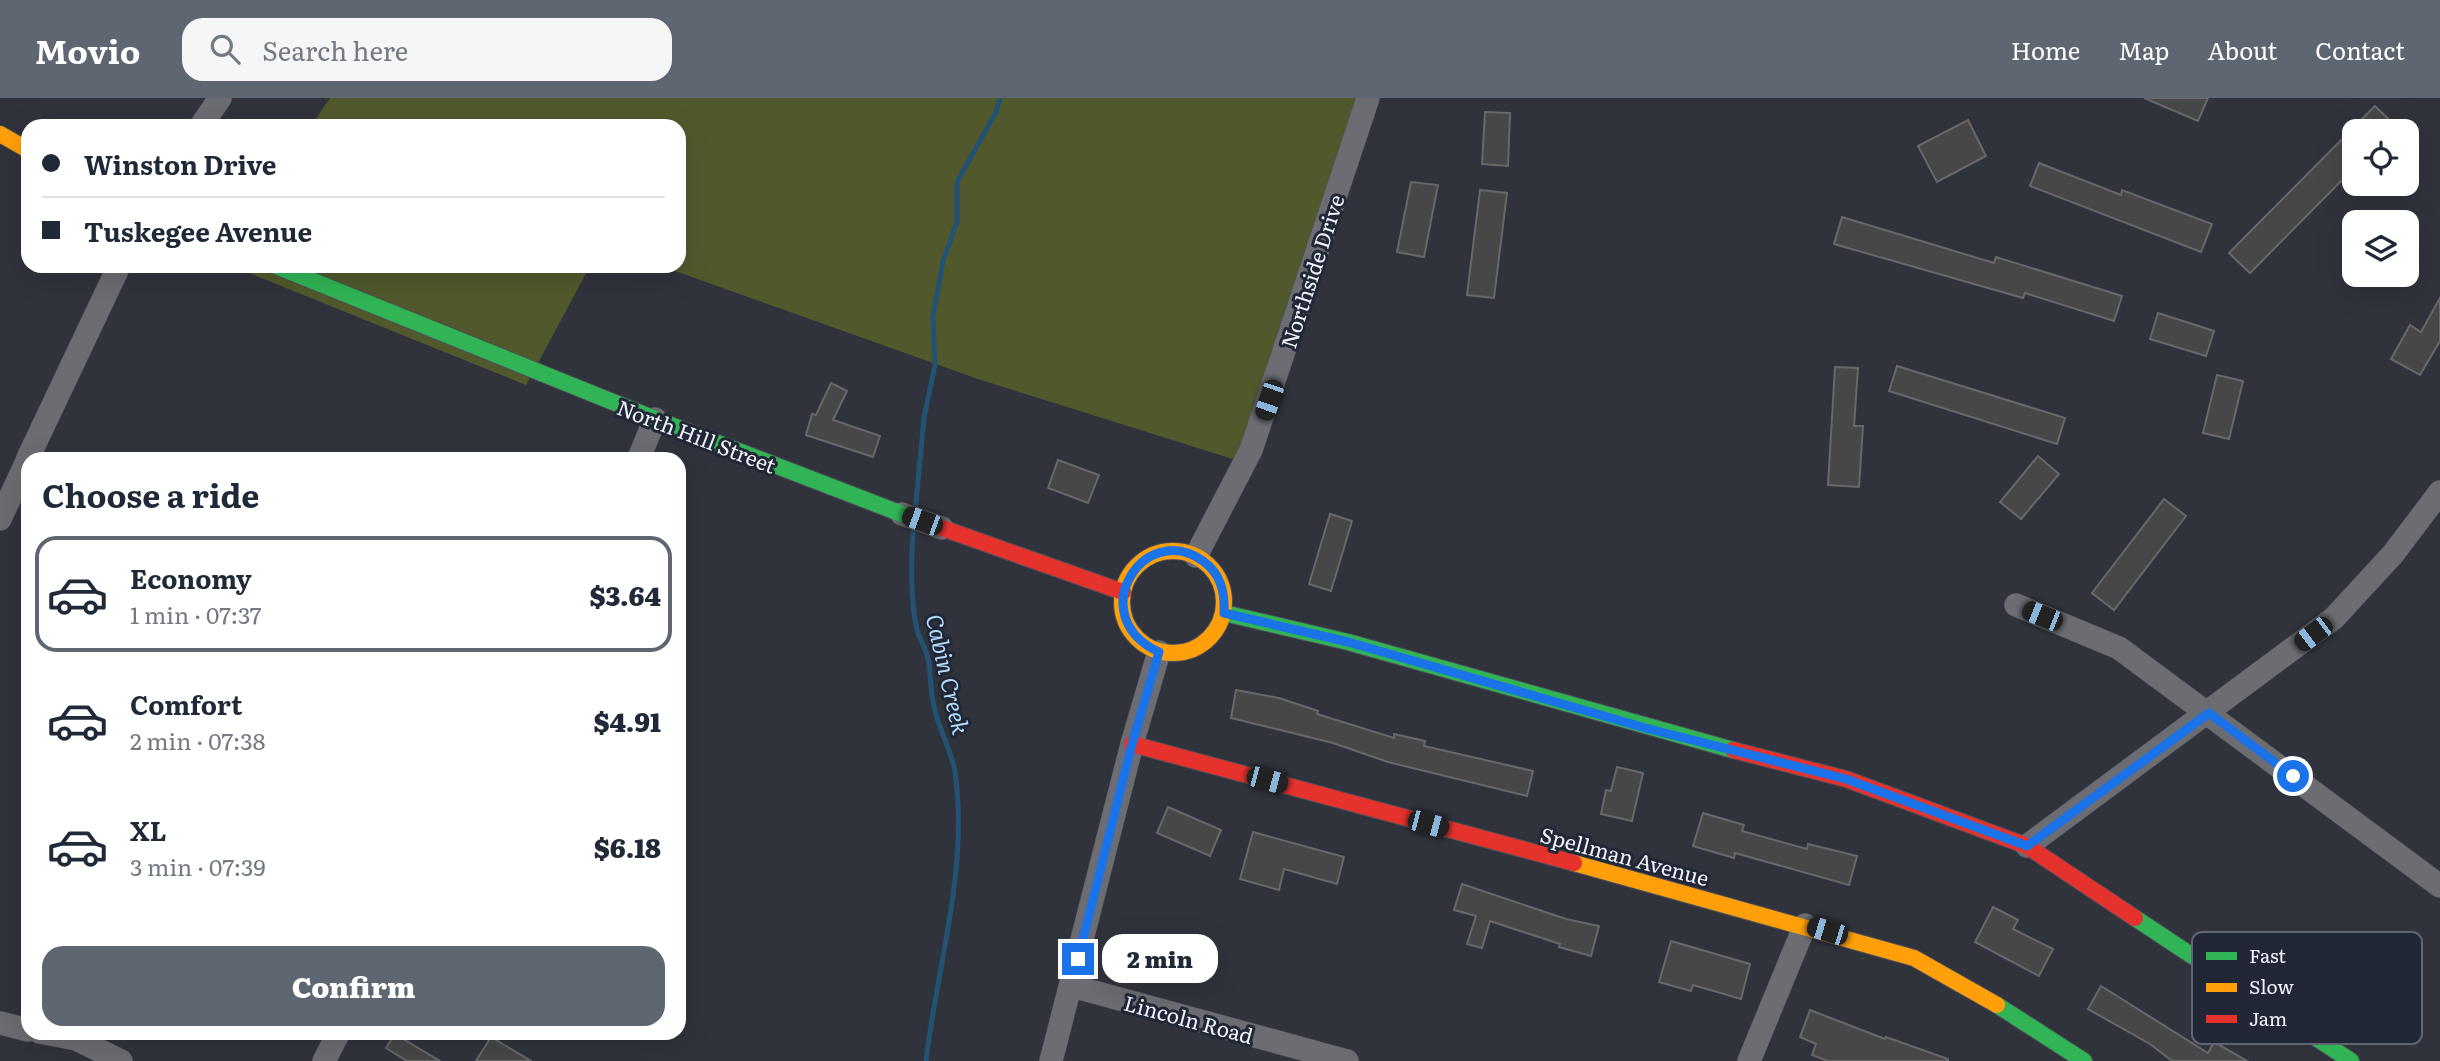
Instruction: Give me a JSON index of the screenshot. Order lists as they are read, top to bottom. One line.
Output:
{"streets":{"street":["Northside Drive","North Hill Street","Spellman Avenue","Lincoln Road"]},"crossings":[["Northside Drive","North Hill Street"]],"water":["Cabin Creek"],"legend":["Fast","Slow","Jam"],"page":{"header":"Movio","search":"Search here","nav":["Home","Map","About","Contact"],"banner":["Winston Drive","Tuskegee Avenue"],"heading":"Choose a ride","list":[{"name":"Economy","note":"1 min · 07:37","value":"$3.64"},{"name":"Comfort","note":"2 min · 07:38","value":"$4.91"},{"name":"XL","note":"3 min · 07:39","value":"$6.18"}],"buttons":"Confirm","bubble":"2 min"}}
